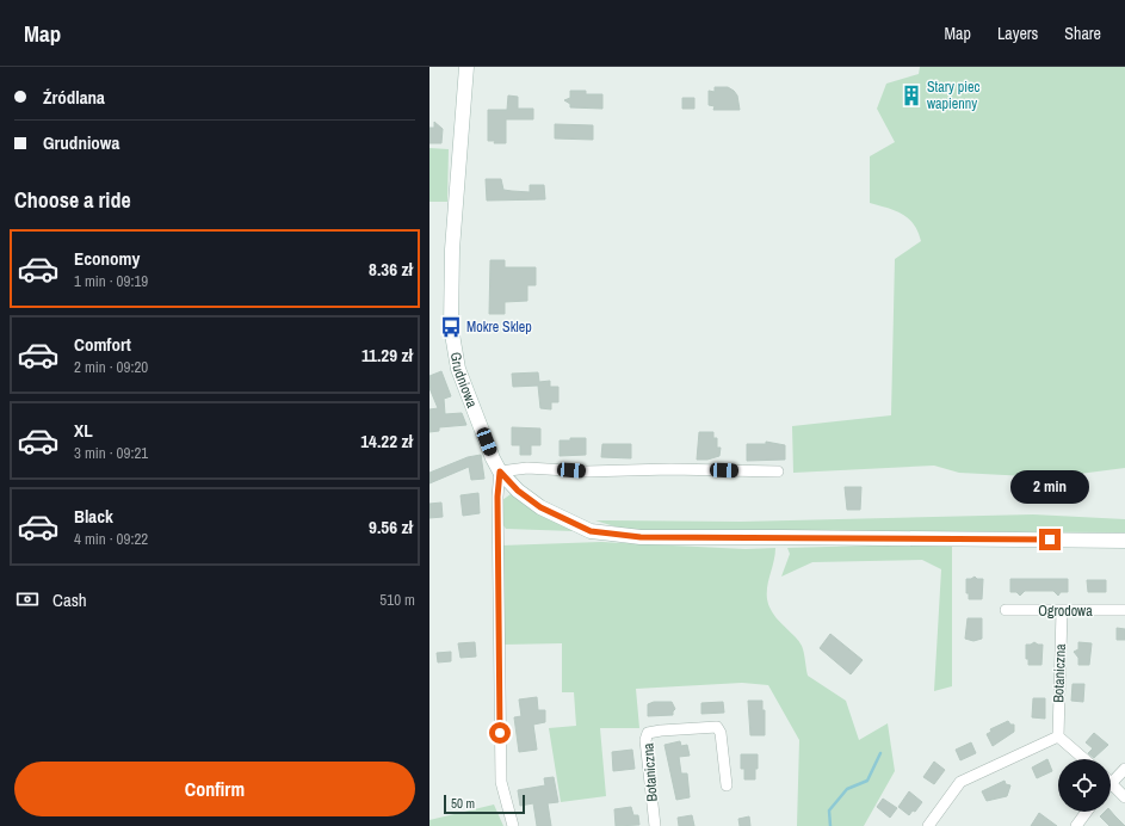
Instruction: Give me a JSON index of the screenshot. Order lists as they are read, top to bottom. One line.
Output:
{"streets":{"street":["Grudniowa","Ogrodowa","Botaniczna"]},"crossings":[["Ogrodowa","Botaniczna"]],"places":{"building":["Stary piec wapienny"],"bus stop":["Mokre Sklep"]},"scale_bar":"50 m","page":{"header":"Map","nav":["Map","Layers","Share"],"banner":["Źródlana","Grudniowa"],"heading":"Choose a ride","list":[{"name":"Economy","note":"1 min · 09:19","value":"8.36 zł"},{"name":"Comfort","note":"2 min · 09:20","value":"11.29 zł"},{"name":"XL","note":"3 min · 09:21","value":"14.22 zł"},{"name":"Black","note":"4 min · 09:22","value":"9.56 zł"}],"bubble":"2 min","pay":["Cash","510 m"],"buttons":"Confirm","scale":"50 m"}}
